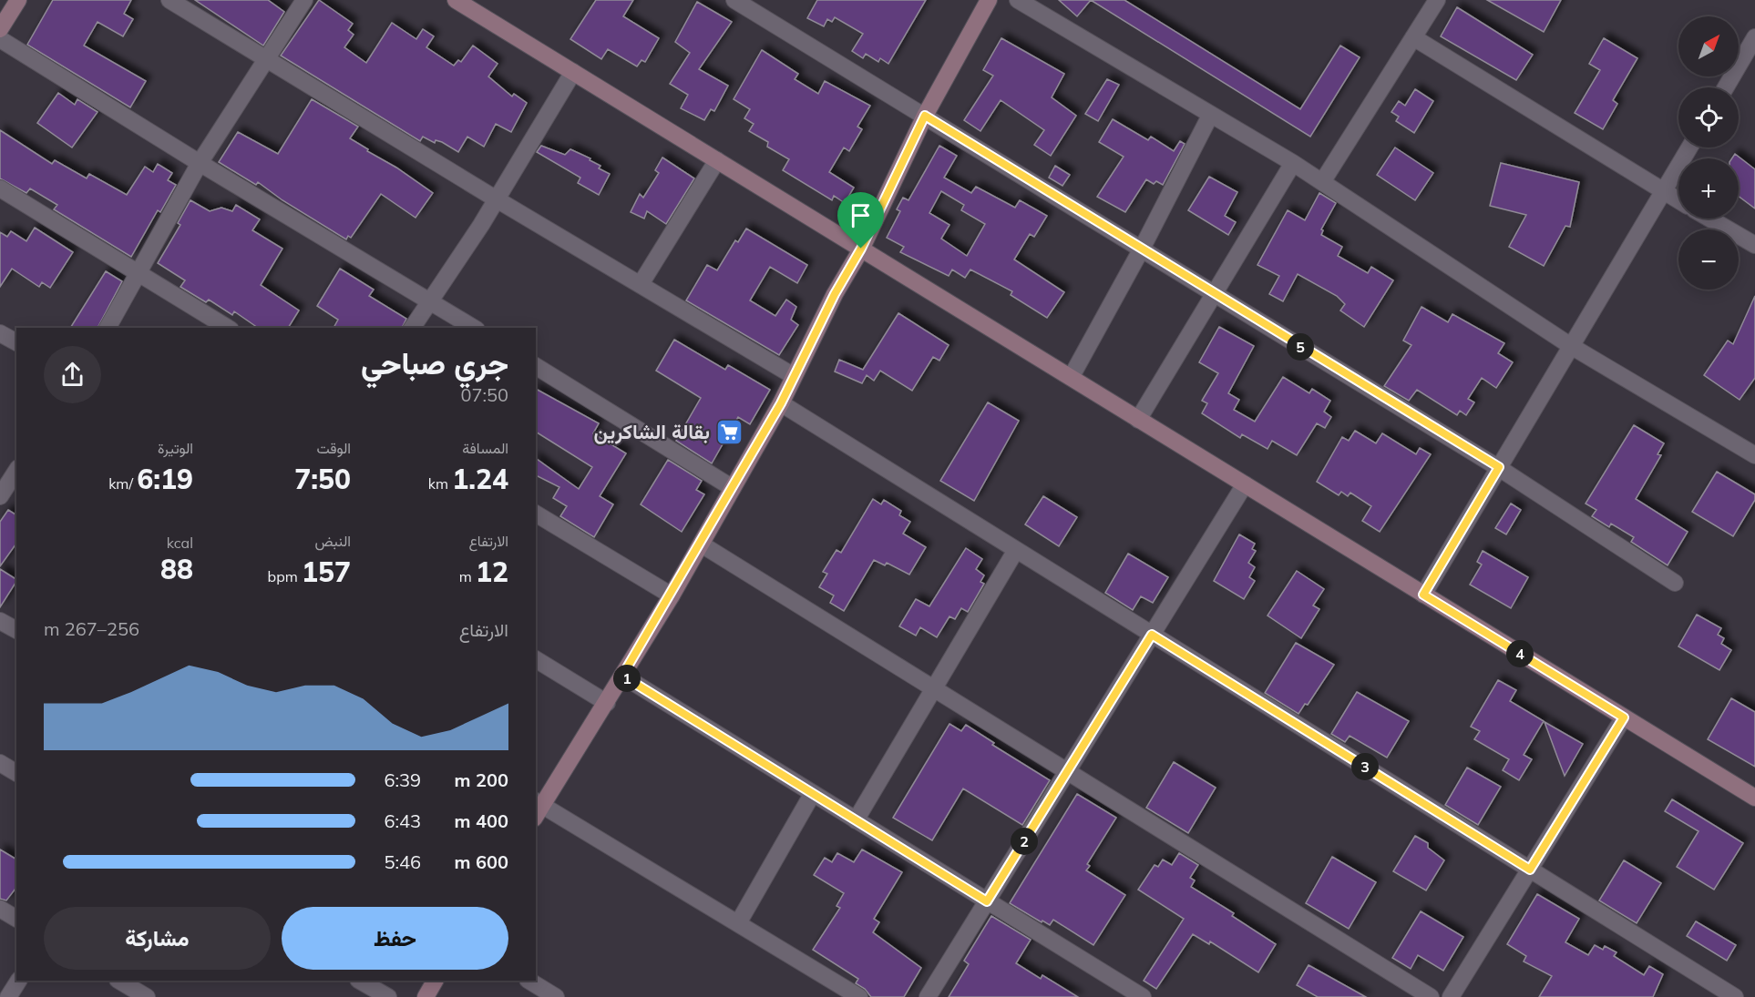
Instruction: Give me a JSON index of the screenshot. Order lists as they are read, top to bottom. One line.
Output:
{"places":{"supermarket":["بقالة الشاكرين"]},"north":"top right","page":{"map_buttons":["+","−"],"heading":["جري صباحي","07:50"],"pins":["5","4","1","3","2"],"stats":[["المسافة","1.24 km"],["الوقت","7:50"],["الوتيرة","6:19 /km"],["الارتفاع","12 m"],["النبض","157 bpm"],["kcal","88"]],"chart":["الارتفاع","256–267 m"],"list":[{"name":"200 m","note":"6:39"},{"name":"400 m","note":"6:43"},{"name":"600 m","note":"5:46"}],"buttons":["حفظ","مشاركة"]}}
